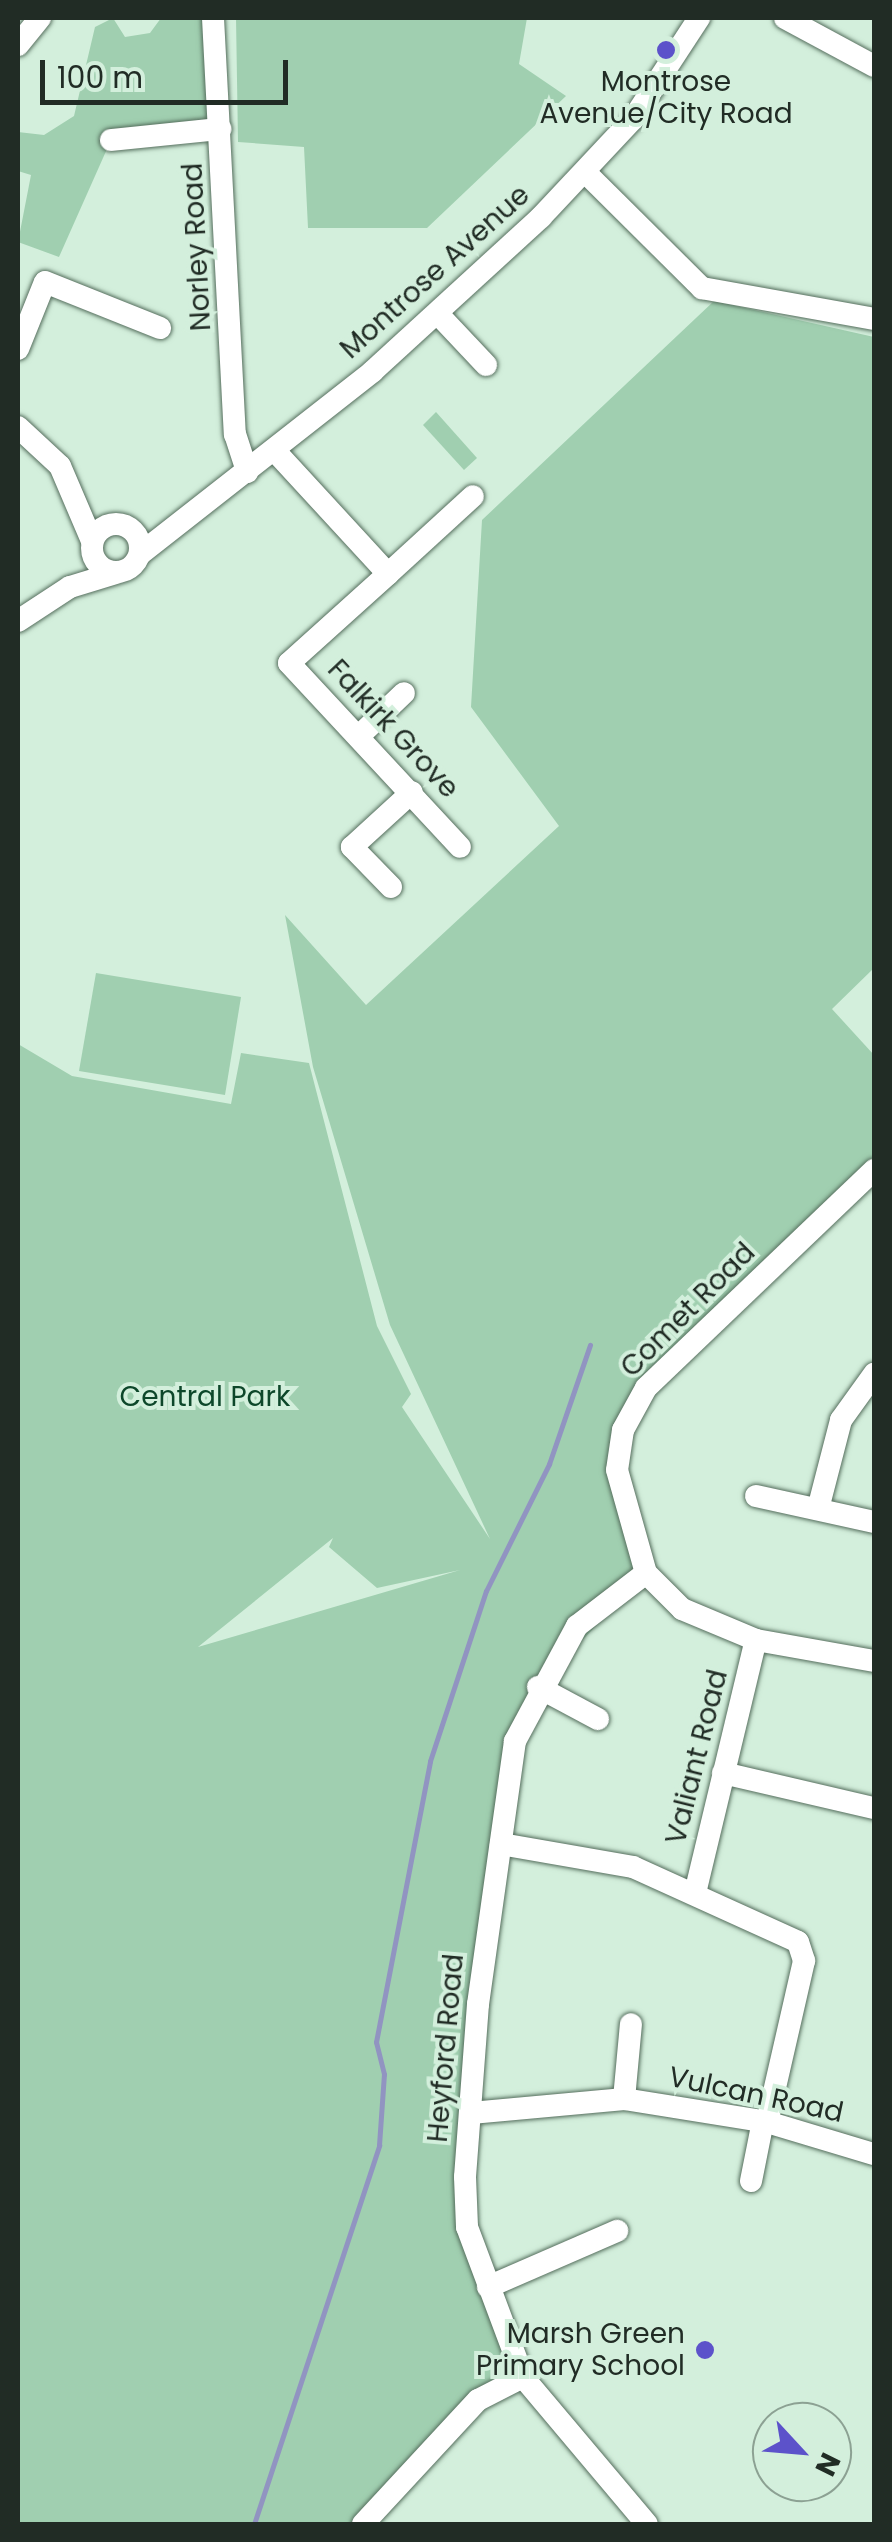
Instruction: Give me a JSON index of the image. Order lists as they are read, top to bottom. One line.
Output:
{"streets":{"street":["Norley Road","Montrose Avenue","Falkirk Grove","Comet Road","Valiant Road","Heyford Road","Vulcan Road"]},"crossings":[["Norley Road","Montrose Avenue"],["Comet Road","Heyford Road"],["Heyford Road","Vulcan Road"]],"parks":["Central Park"],"places":["Montrose Avenue/City Road","Marsh Green Primary School"],"scale_bar":"100 m","north":"bottom right"}
